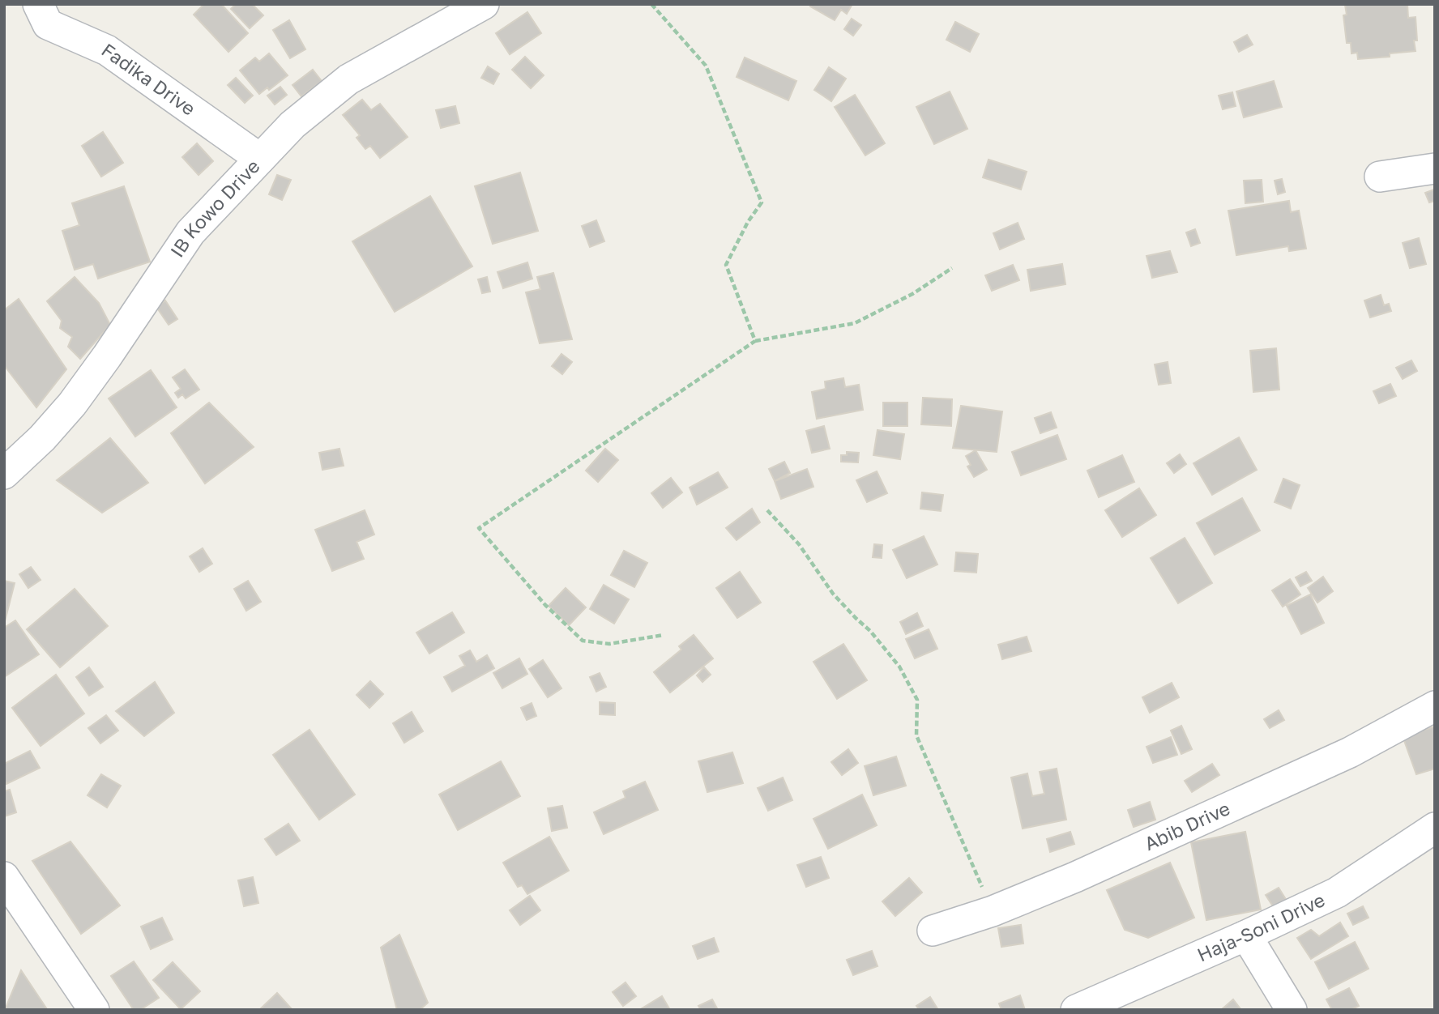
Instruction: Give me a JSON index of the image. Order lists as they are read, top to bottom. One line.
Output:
{"streets":{"street":["Fadika Drive","IB Kowo Drive","Abib Drive","Haja-Soni Drive"]},"crossings":[["Fadika Drive","IB Kowo Drive"]]}
